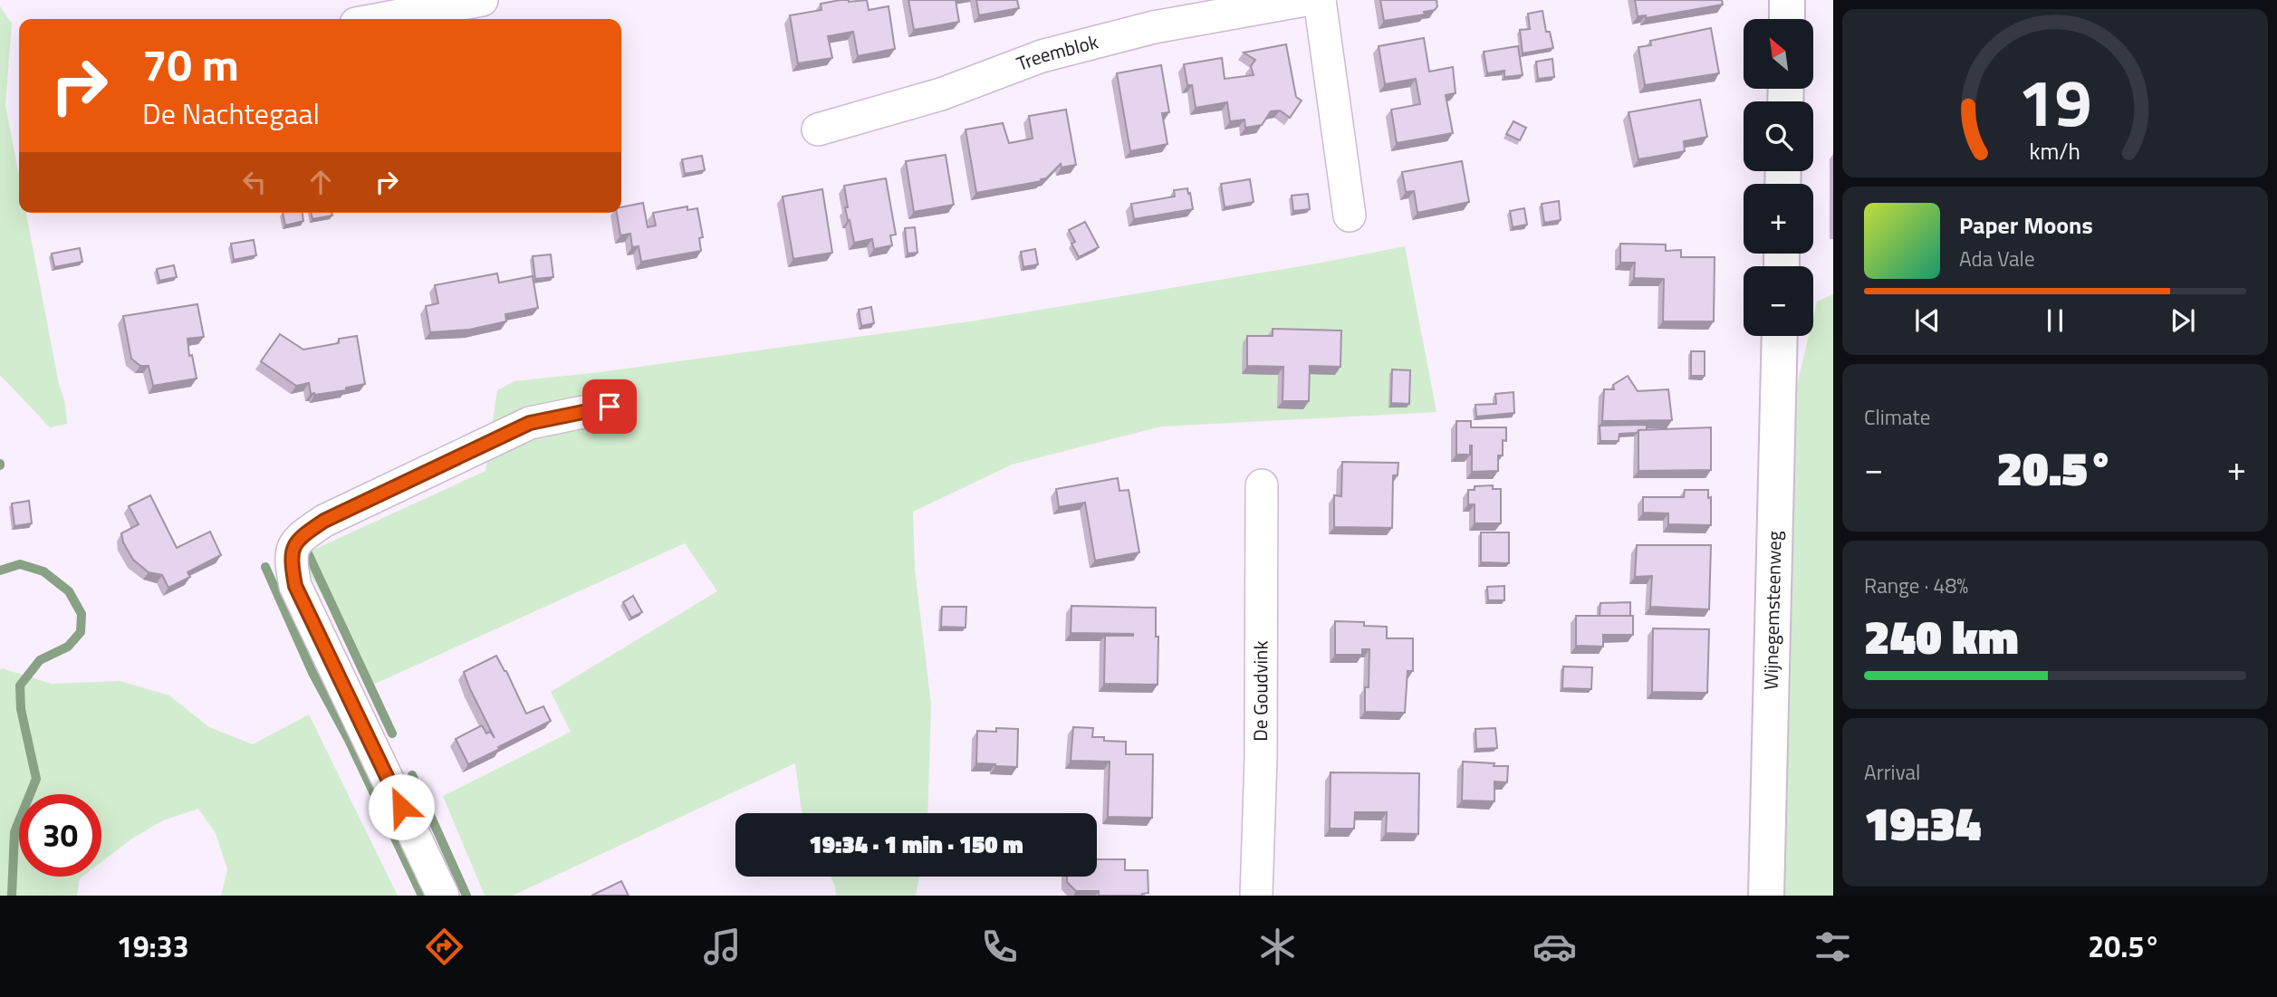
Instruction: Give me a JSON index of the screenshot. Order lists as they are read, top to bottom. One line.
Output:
{"streets":{"street":["Treemblok","Wijnegemsteenweg","De Goudvink"]},"north":"top left","page":{"map_buttons":["+","−"],"turn":["70 m","De Nachtegaal"],"song":["Paper Moons","Ada Vale"],"tile":["Climate",["Range · 48%","240 km"],["Arrival","19:34"]],"heat":["−","20.5°","+"],"limit":"30","trip":"19:34 · 1 min · 150 m","tabs":["19:33","20.5°"],"gauge":["19","km/h"]}}
